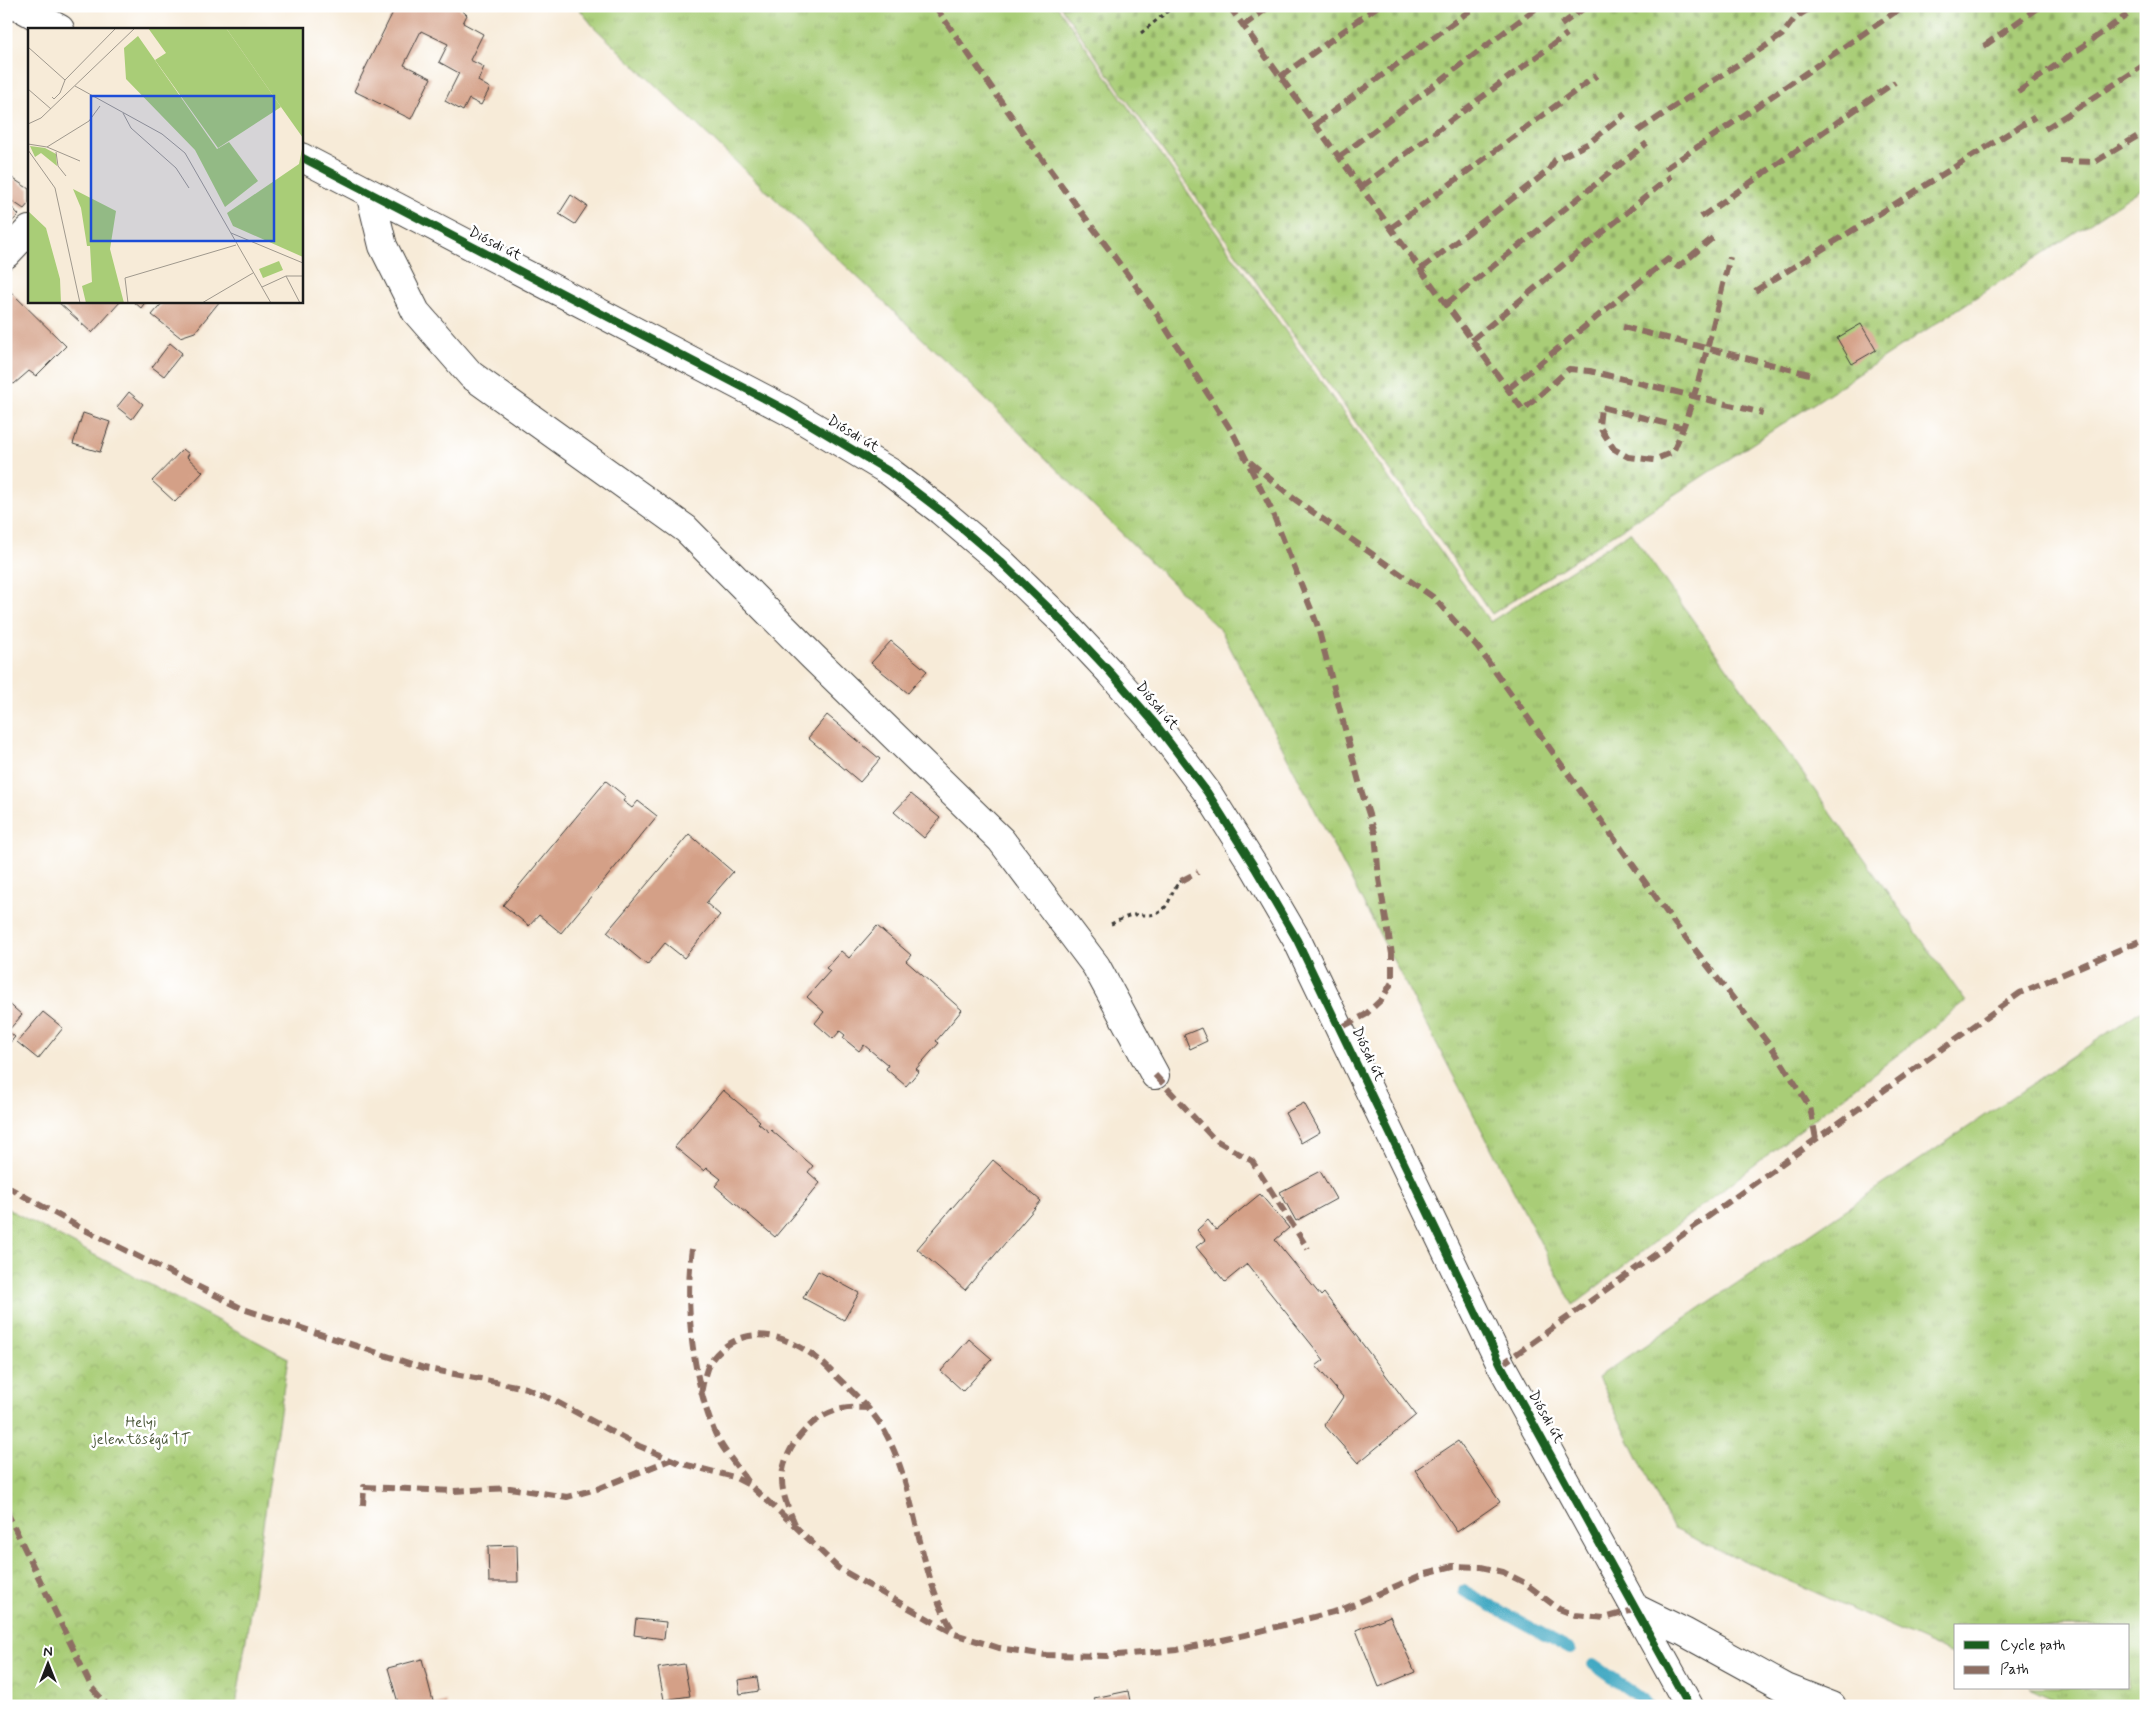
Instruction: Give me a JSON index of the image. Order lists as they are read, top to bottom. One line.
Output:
{"streets":{"street":["Diósdi út"]},"parks":["Helyi jelentőségű TT"],"legend":["Cycle path","Path"],"north":"top"}
